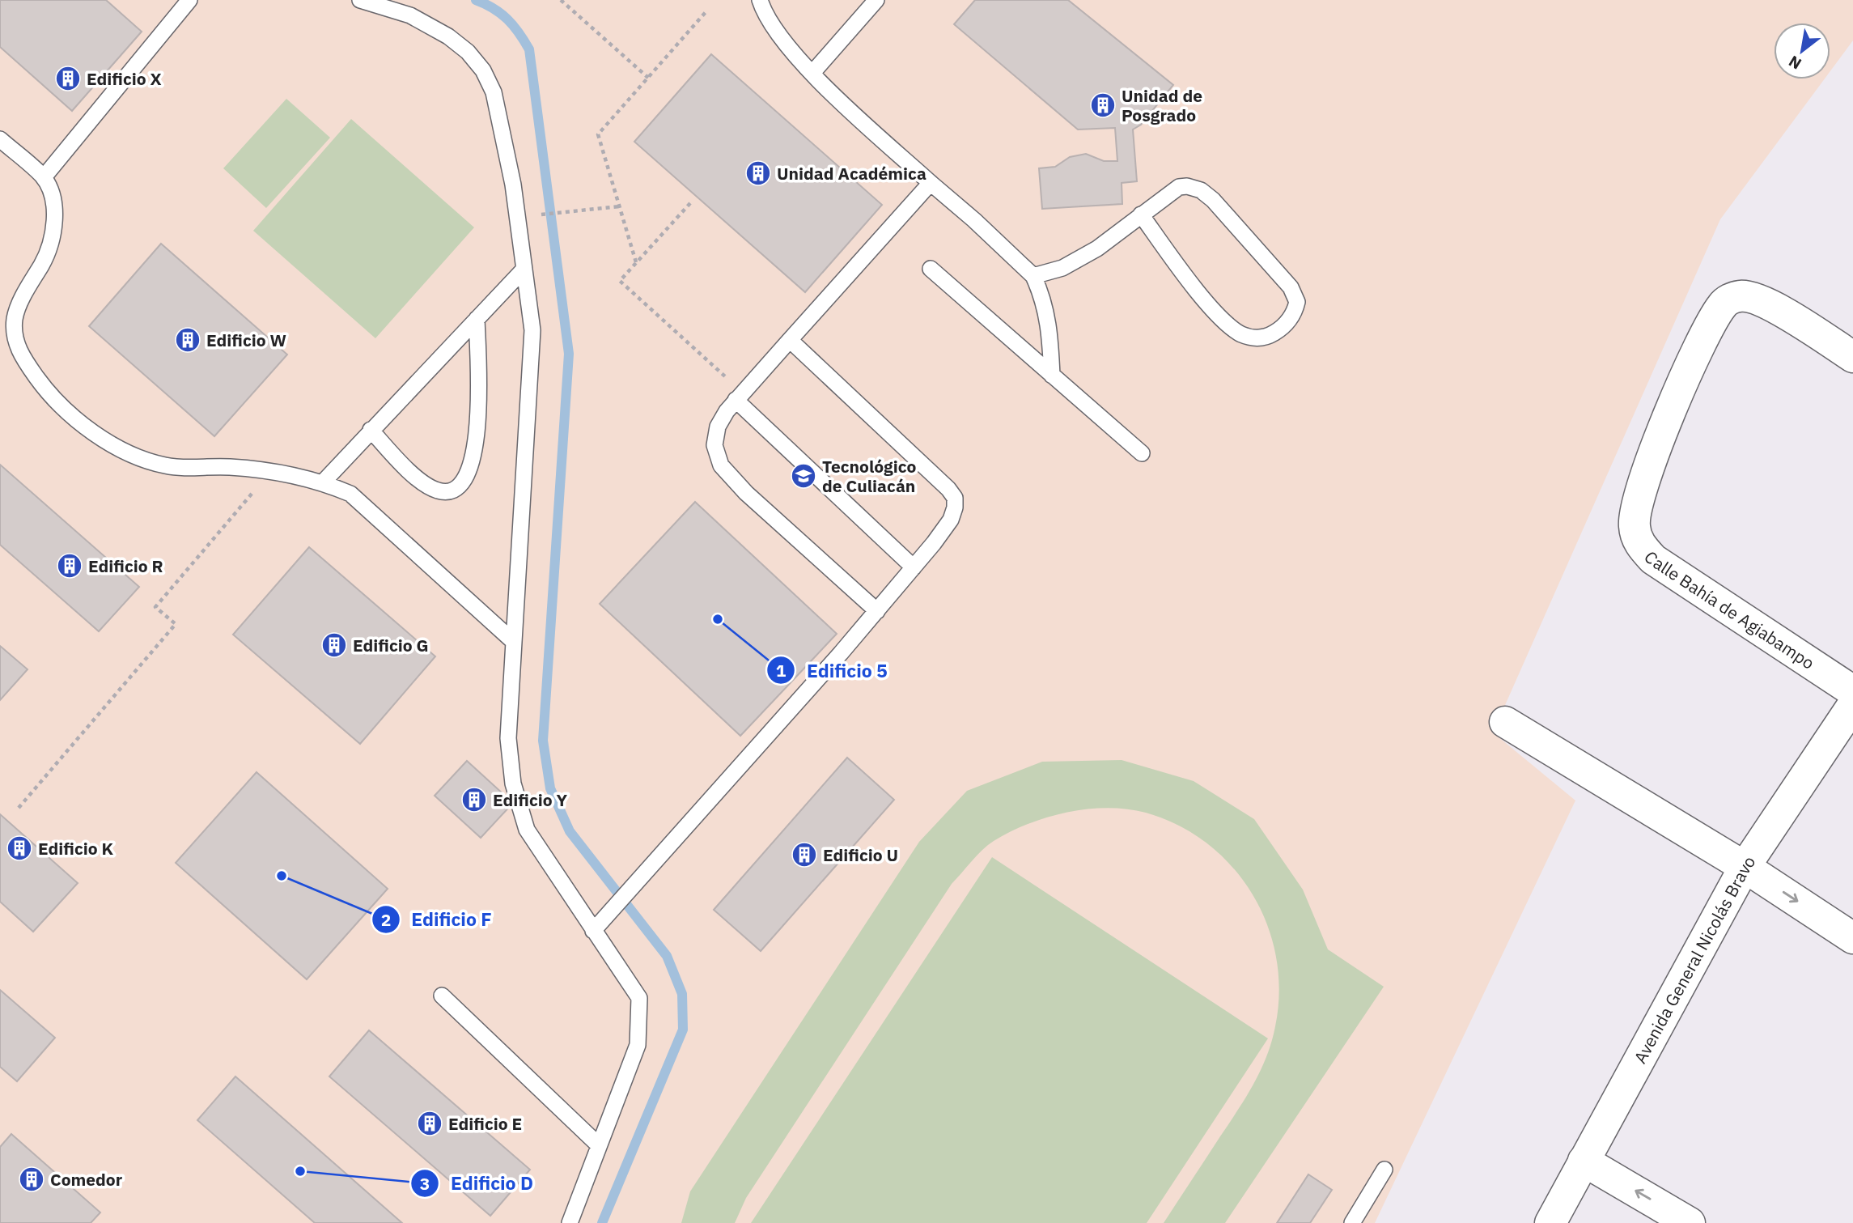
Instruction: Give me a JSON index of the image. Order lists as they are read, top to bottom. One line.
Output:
{"streets":{"street":["Calle Bahía de Agiabampo","Avenida General Nicolás Bravo"]},"places":{"building":["Edificio X","Unidad de Posgrado","Unidad Académica","Edificio W","Edificio R","Edificio G","Edificio Y","Edificio K","Edificio U","Edificio E","Comedor"],"school or university":["Tecnológico de Culiacán"],"other":["Edificio 5","Edificio F","Edificio D"]},"north":"bottom left"}
